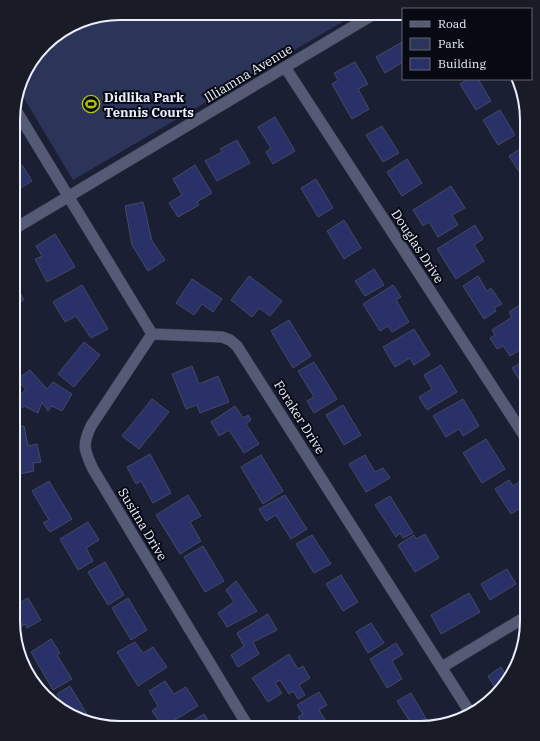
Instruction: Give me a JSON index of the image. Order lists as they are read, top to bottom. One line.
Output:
{"streets":{"street":["Illiamna Avenue","Douglas Drive","Foraker Drive","Susitna Drive"]},"crossings":[["Illiamna Avenue","Douglas Drive"],["Foraker Drive","Susitna Drive"]],"places":{"sports":["Didlika Park Tennis Courts"]},"legend":["Road","Park","Building"]}
